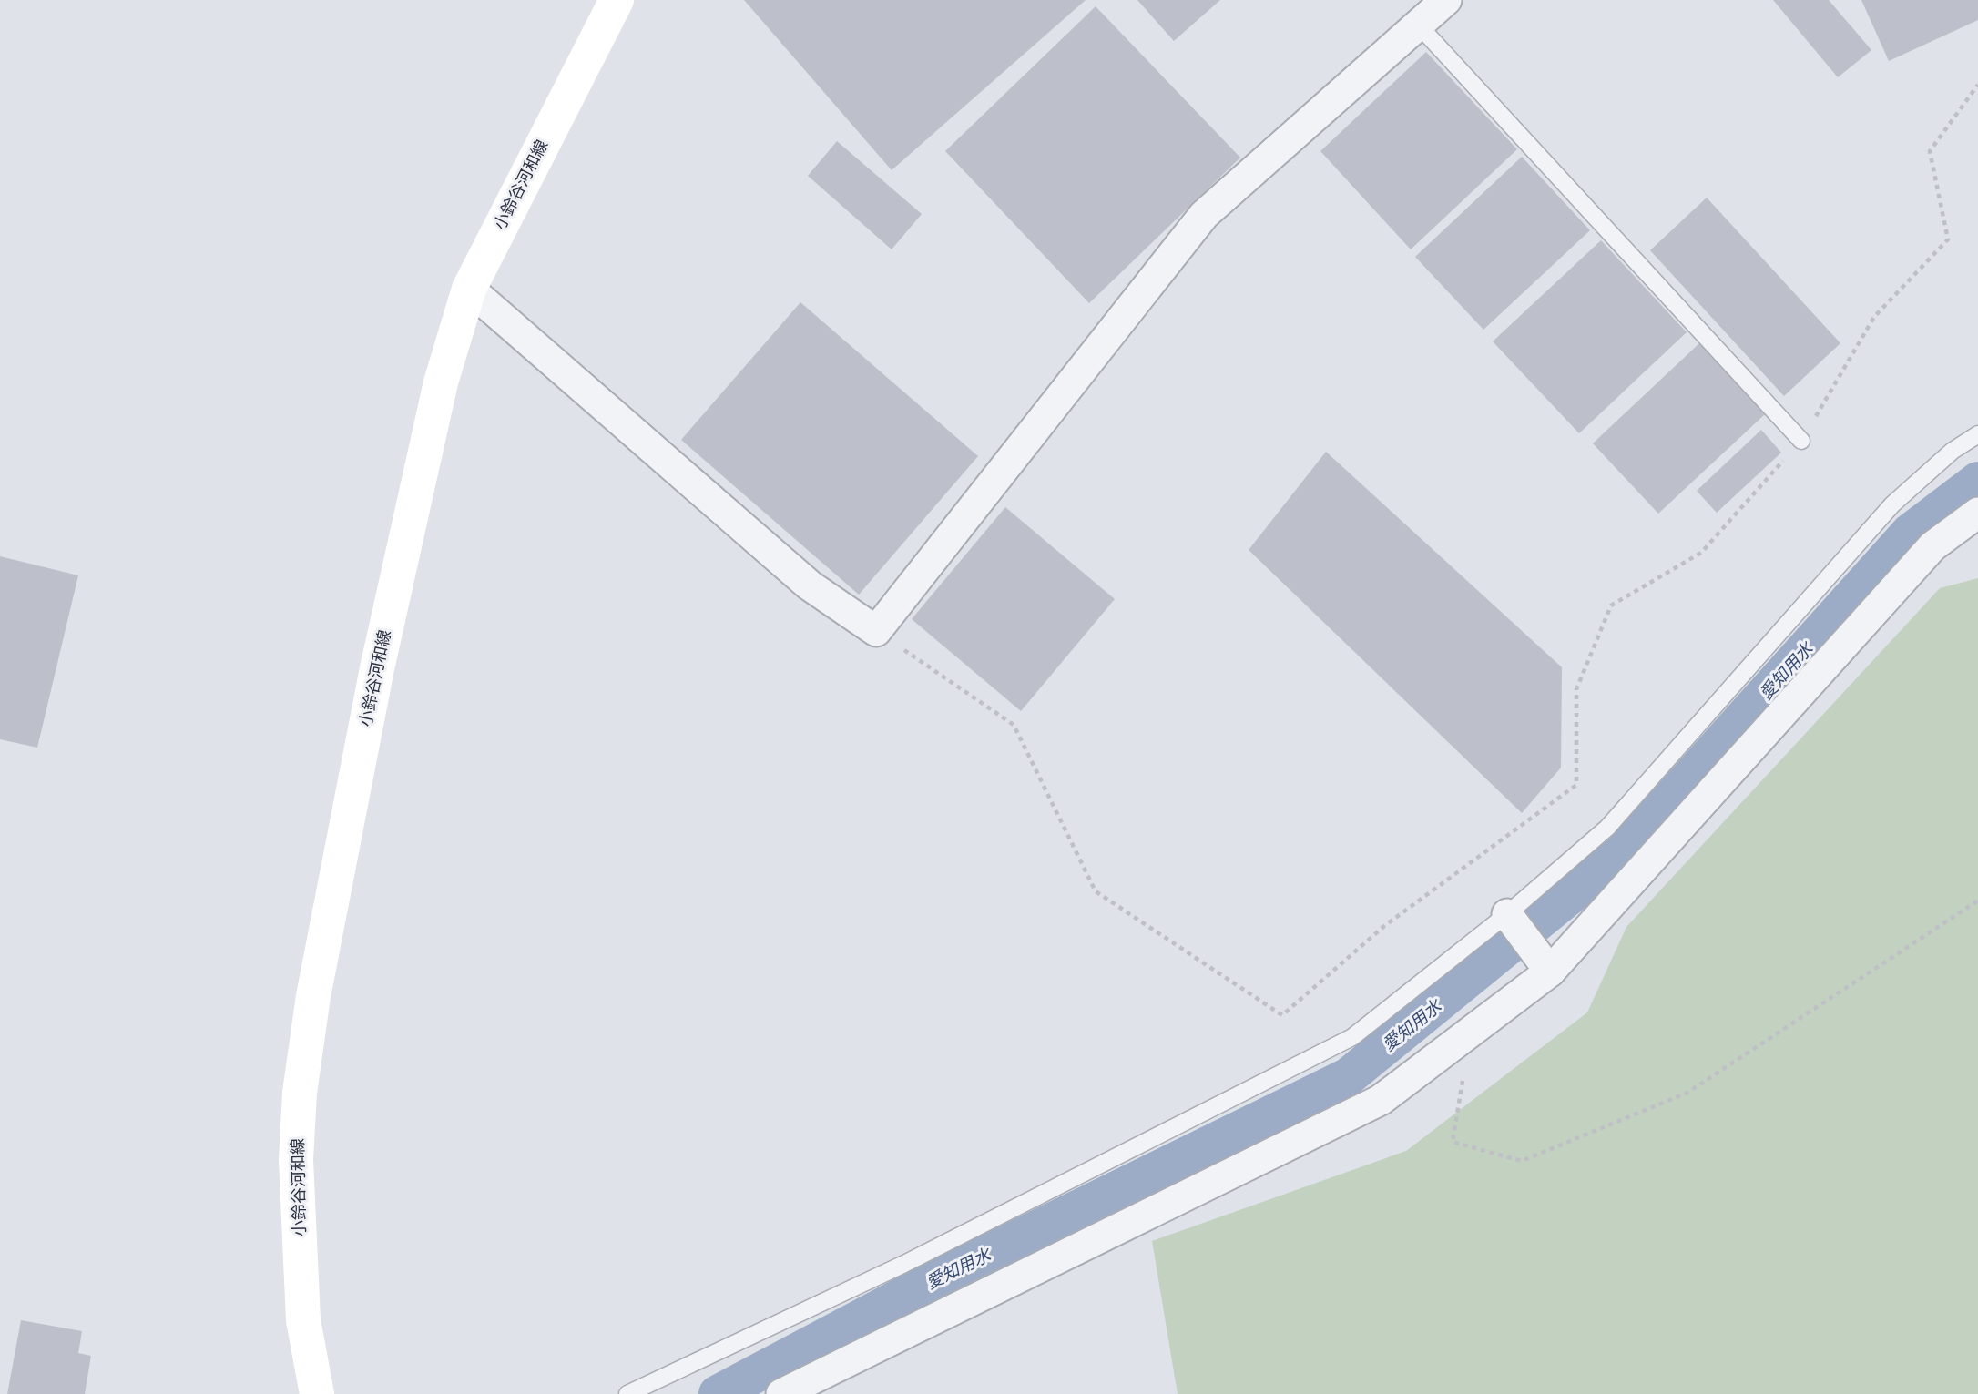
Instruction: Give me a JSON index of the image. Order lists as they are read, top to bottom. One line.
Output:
{"streets":{"main road":["小鈴谷河和線"]},"water":["愛知用水"]}
